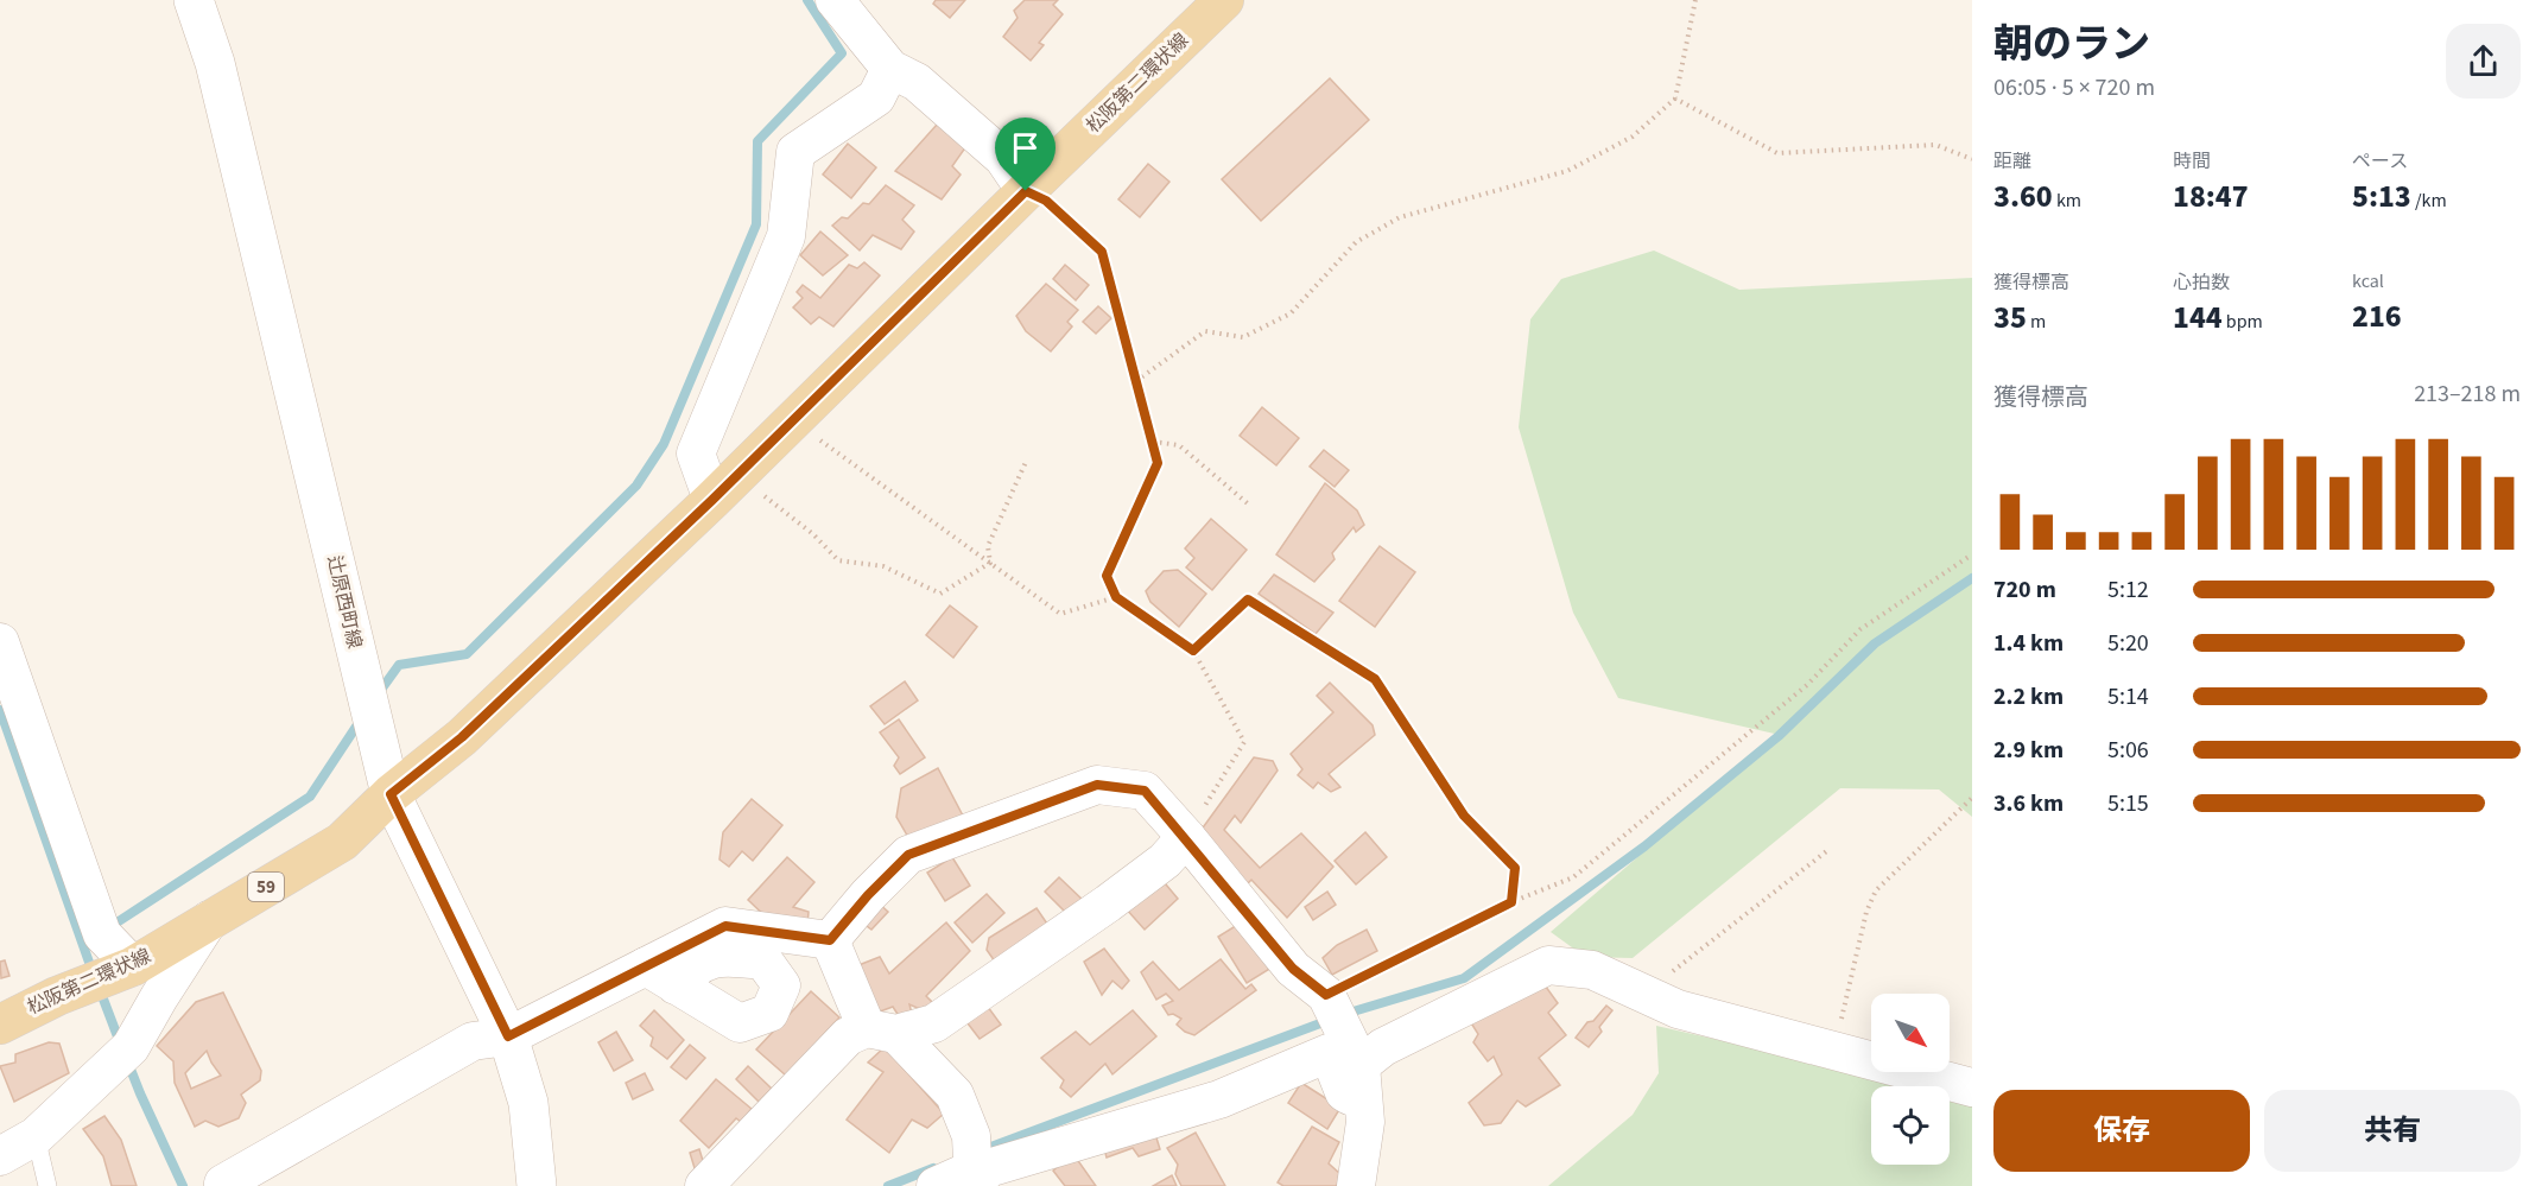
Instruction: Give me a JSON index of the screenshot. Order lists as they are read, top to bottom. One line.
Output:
{"streets":{"main road":["松阪第二環状線","辻原西町線","59"]},"crossings":[["松阪第二環状線","辻原西町線"]],"north":"bottom right","page":{"heading":["朝のラン","06:05 · 5 × 720 m"],"stats":[["距離","3.60 km"],["時間","18:47"],["ペース","5:13 /km"],["獲得標高","35 m"],["心拍数","144 bpm"],["kcal","216"]],"chart":["獲得標高","213–218 m"],"list":[{"name":"720 m","note":"5:12"},{"name":"1.4 km","note":"5:20"},{"name":"2.2 km","note":"5:14"},{"name":"2.9 km","note":"5:06"},{"name":"3.6 km","note":"5:15"}],"buttons":["保存","共有"]}}
